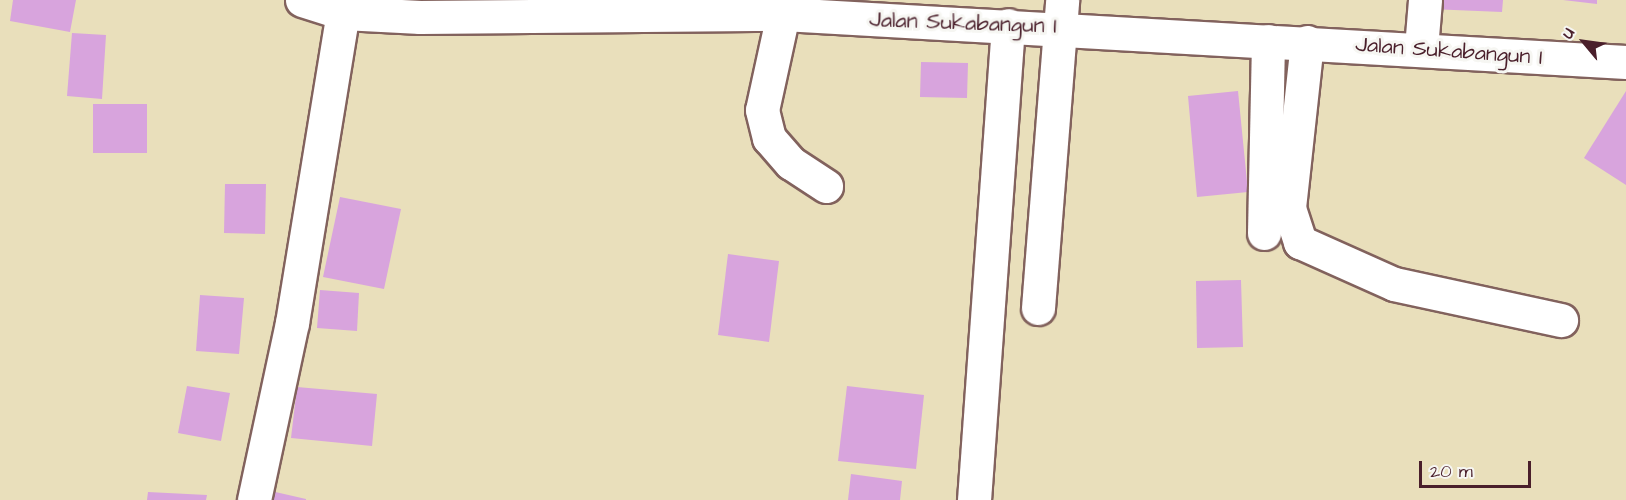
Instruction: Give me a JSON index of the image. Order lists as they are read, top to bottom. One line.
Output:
{"streets":{"street":["Jalan Sukabangun I"]},"scale_bar":"20 m","north":"top left"}
